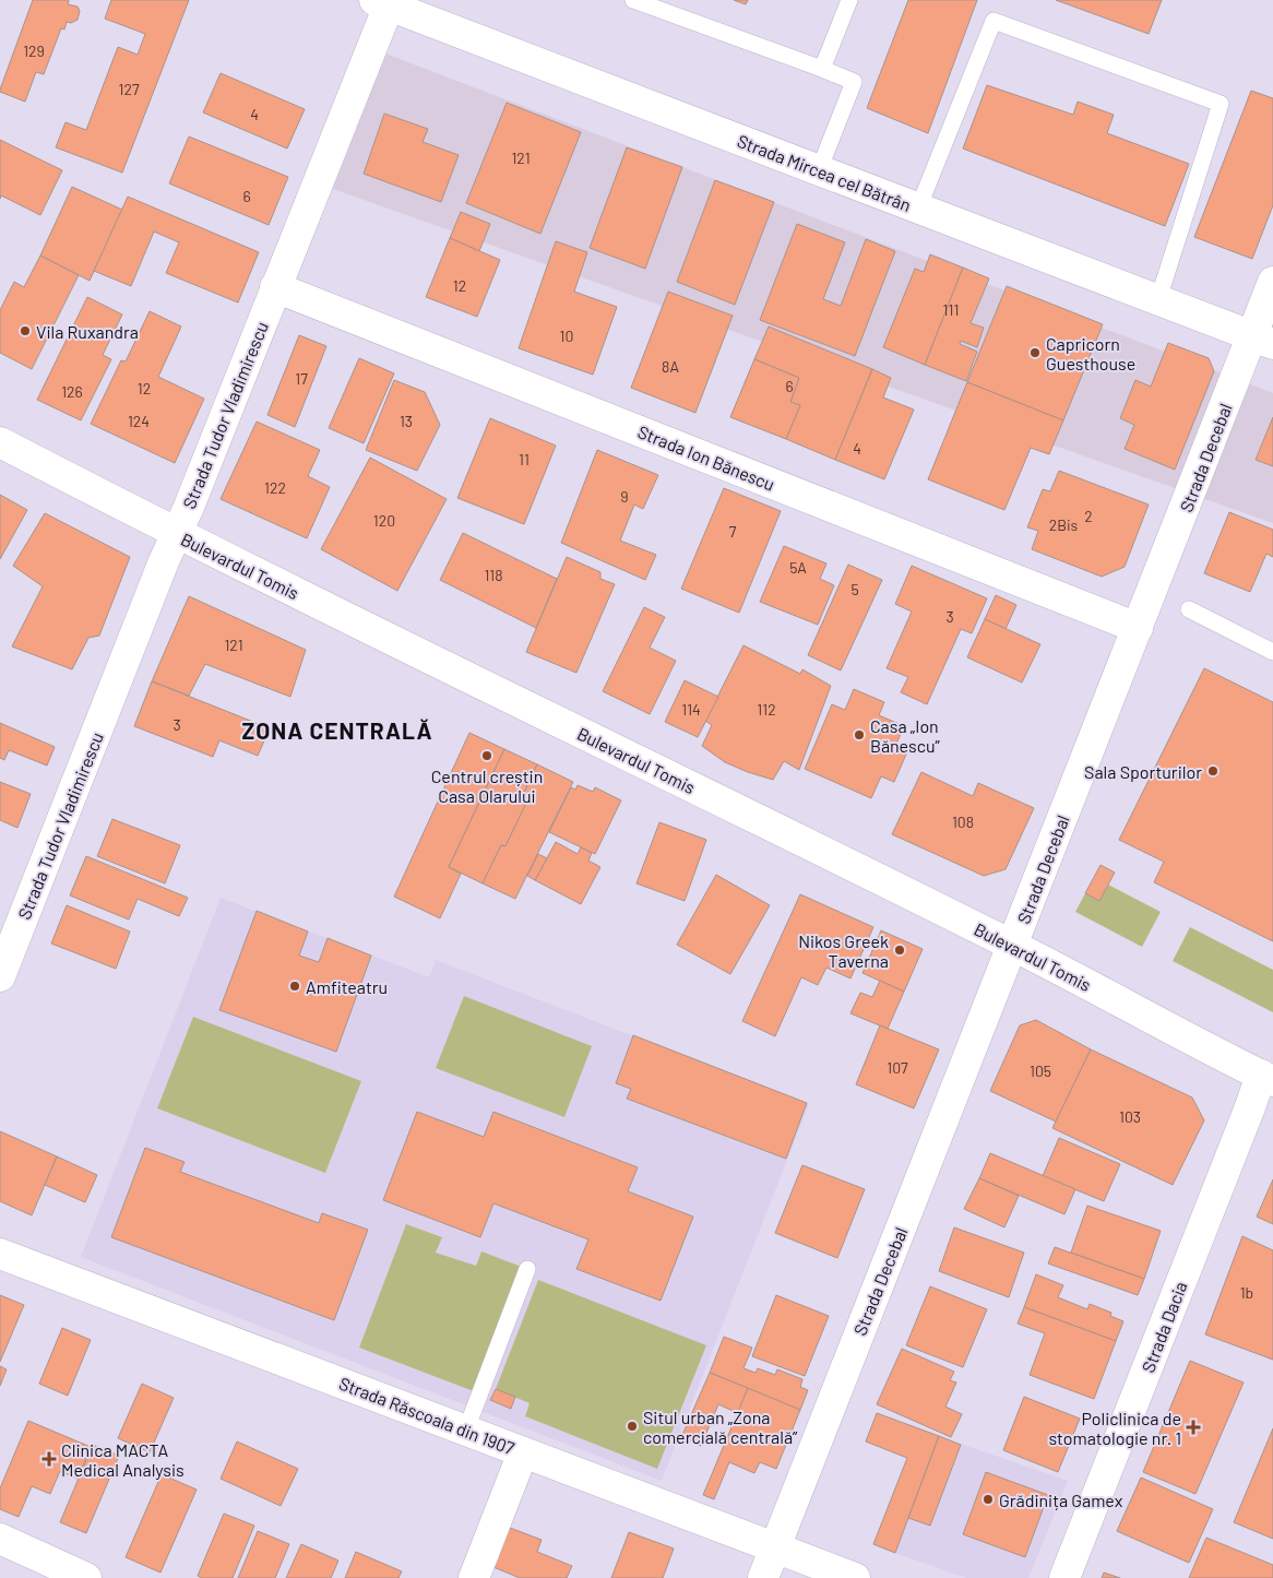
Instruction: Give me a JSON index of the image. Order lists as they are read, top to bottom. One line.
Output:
{"streets":{"street":["Strada Mircea cel Bătrân","Strada Tudor Vladimirescu","Strada Ion Bănescu","Strada Decebal","Bulevardul Tomis","Strada Dacia","Strada Răscoala din 1907"]},"crossings":[["Strada Mircea cel Bătrân","Strada Tudor Vladimirescu"],["Strada Mircea cel Bătrân","Strada Decebal"],["Strada Tudor Vladimirescu","Strada Ion Bănescu"],["Strada Tudor Vladimirescu","Bulevardul Tomis"],["Strada Ion Bănescu","Strada Decebal"],["Strada Decebal","Bulevardul Tomis"],["Strada Decebal","Strada Răscoala din 1907"],["Bulevardul Tomis","Strada Dacia"]],"districts":["ZONA CENTRALĂ"],"places":{"other":["Vila Ruxandra","Capricorn Guesthouse","Casa „Ion Bănescu”","Centrul creștin Casa Olarului","Sala Sporturilor","Nikos Greek Taverna","Amfiteatru","Situl urban „Zona comercială centrală”","Grădinița Gamex"],"health":["Policlinica de stomatologie nr. 1","Clinica MACTA Medical Analysis"]},"house_numbers":["129","127","4","121","6","12","111","10","8A","17","6","12","126","124","13","4","11","122","9","2","120","2Bis","7","5A","118","5","3","121","114","112","3","108","107","105","103","1b"]}
